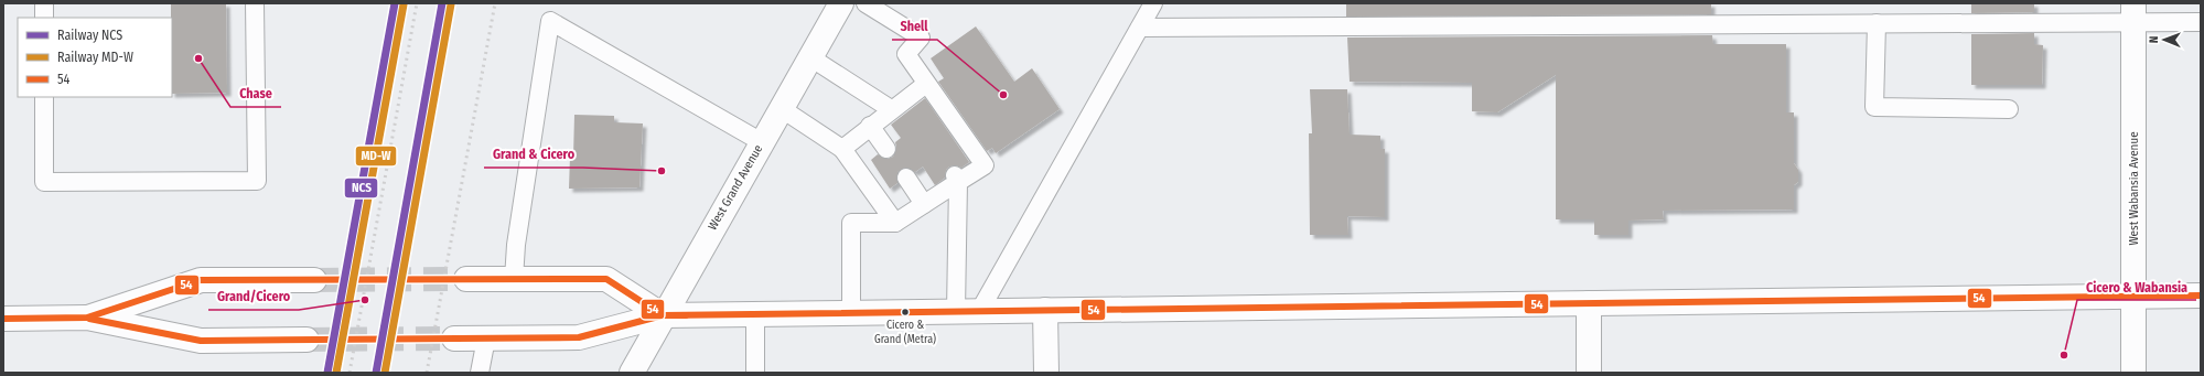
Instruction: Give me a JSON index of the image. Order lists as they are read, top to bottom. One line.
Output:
{"streets":{"main road":["West Grand Avenue","West Wabansia Avenue"]},"places":["Chase","Shell","Grand & Cicero","Grand/Cicero","Cicero & Grand (Metra)","Cicero & Wabansia"],"lines":["rail line NCS","rail line MD-W","transit line 54"],"legend":["Railway NCS","Railway MD-W","54"],"north":"left"}
